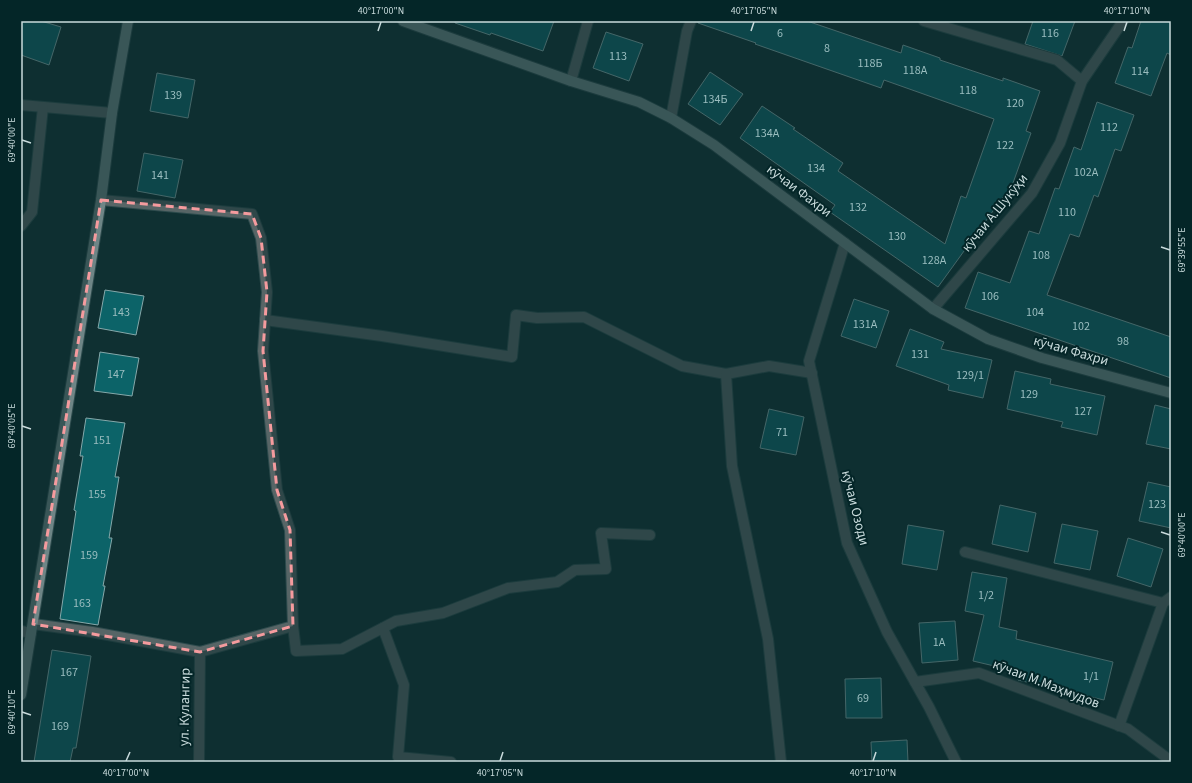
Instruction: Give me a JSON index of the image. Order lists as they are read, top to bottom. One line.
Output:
{"streets":{"street":["кӯчаи Фахри","кӯчаи А.Шукӯҳи","кӯчаи Озоди","кӯчаи М.Маҳмудов","ул. Кулангир"]},"crossings":[["кӯчаи Фахри","кӯчаи А.Шукӯҳи"],["кӯчаи Фахри","кӯчаи Озоди"],["кӯчаи Озоди","кӯчаи М.Маҳмудов"]],"house_numbers":["6","116","8","113","118Б","118А","114","118","139","134Б","120","112","134А","122","134","102А","141","132","110","130","108","128А","106","143","104","131А","102","98","131","147","129/1","129","127","71","151","155","123","159","1/2","163","1А","167","1/1","69","169"],"coordinates":["40°17'00\"N","40°17'05\"N","40°17'10\"N","69°40'00\"E","69°39'55\"E","69°40'05\"E","69°40'10\"E"]}
